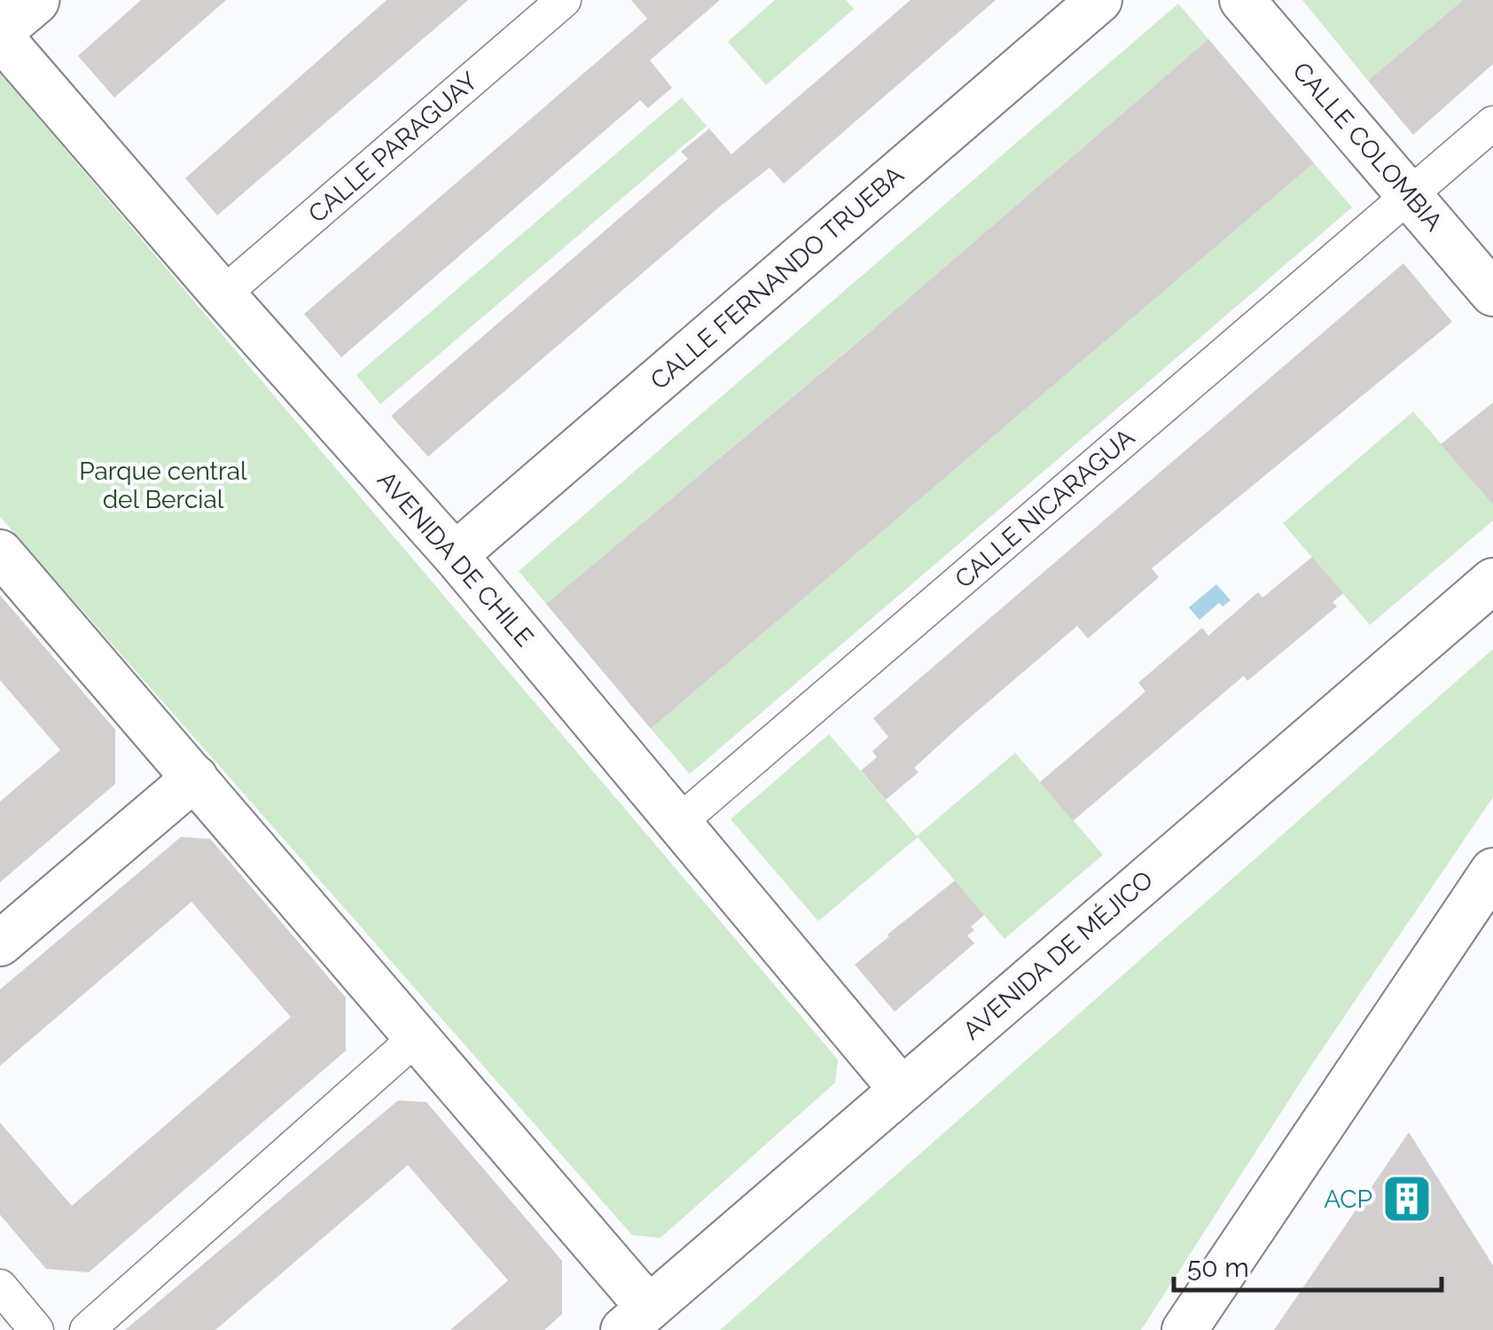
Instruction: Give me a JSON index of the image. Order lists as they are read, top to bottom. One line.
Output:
{"streets":{"street":["CALLE COLOMBIA","CALLE PARAGUAY","CALLE FERNANDO TRUEBA","CALLE NICARAGUA","AVENIDA DE CHILE","AVENIDA DE MÉJICO"]},"crossings":[["CALLE COLOMBIA","CALLE NICARAGUA"],["CALLE PARAGUAY","AVENIDA DE CHILE"],["CALLE FERNANDO TRUEBA","AVENIDA DE CHILE"],["CALLE NICARAGUA","AVENIDA DE CHILE"],["AVENIDA DE CHILE","AVENIDA DE MÉJICO"]],"parks":["Parque central del Bercial"],"places":{"building":["ACP"]},"scale_bar":"50 m"}
